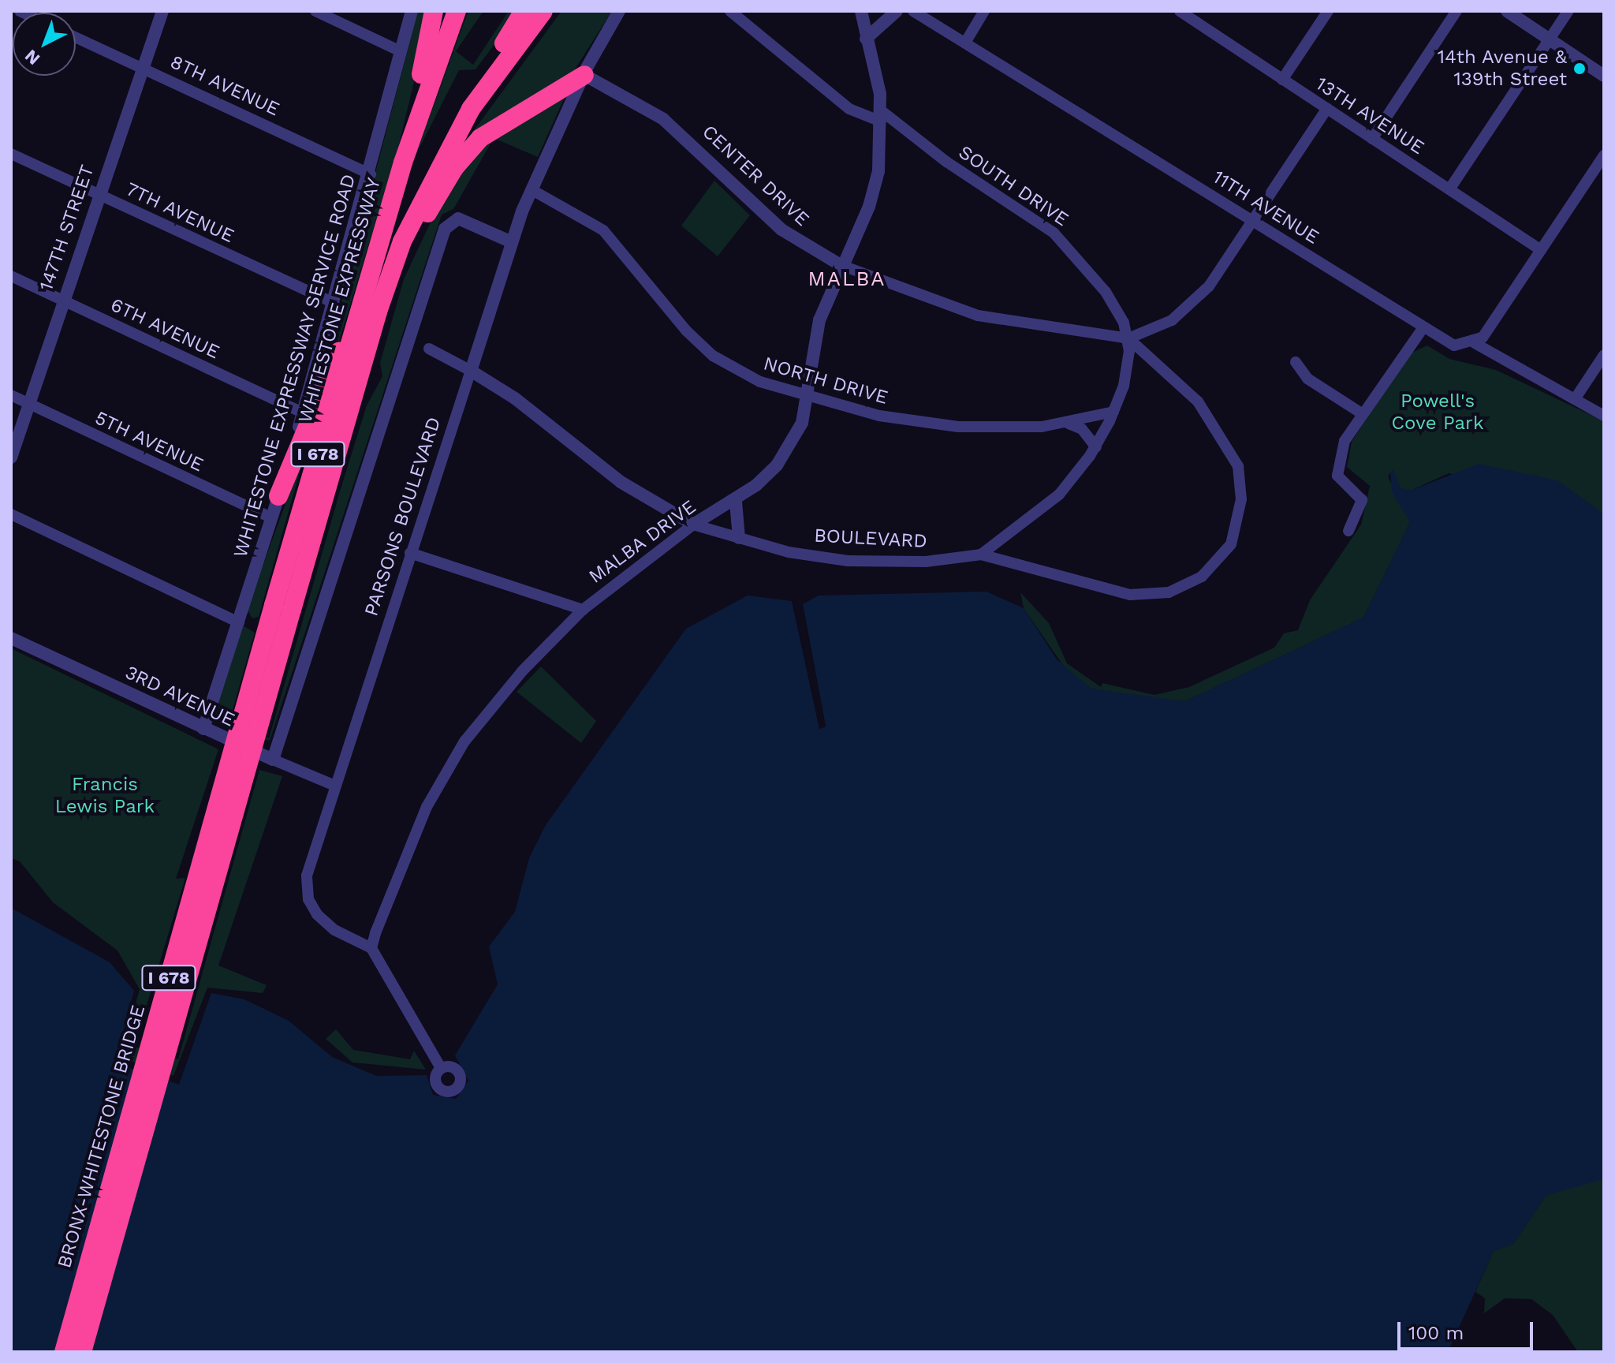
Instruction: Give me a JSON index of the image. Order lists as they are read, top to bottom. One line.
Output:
{"streets":{"highway":["WHITESTONE EXPRESSWAY","I 678","BRONX-WHITESTONE BRIDGE"],"street":["8TH AVENUE","13TH AVENUE","CENTER DRIVE","SOUTH DRIVE","11TH AVENUE","7TH AVENUE","147TH STREET","6TH AVENUE","WHITESTONE EXPRESSWAY SERVICE ROAD","NORTH DRIVE","5TH AVENUE","PARSONS BOULEVARD","BOULEVARD","MALBA DRIVE","3RD AVENUE"]},"crossings":[["8TH AVENUE","147TH STREET"],["8TH AVENUE","WHITESTONE EXPRESSWAY SERVICE ROAD"],["CENTER DRIVE","SOUTH DRIVE"],["CENTER DRIVE","PARSONS BOULEVARD"],["CENTER DRIVE","BOULEVARD"],["CENTER DRIVE","MALBA DRIVE"],["SOUTH DRIVE","BOULEVARD"],["SOUTH DRIVE","MALBA DRIVE"],["7TH AVENUE","147TH STREET"],["7TH AVENUE","WHITESTONE EXPRESSWAY SERVICE ROAD"],["147TH STREET","6TH AVENUE"],["147TH STREET","5TH AVENUE"],["WHITESTONE EXPRESSWAY","BRONX-WHITESTONE BRIDGE"],["6TH AVENUE","WHITESTONE EXPRESSWAY SERVICE ROAD"],["WHITESTONE EXPRESSWAY SERVICE ROAD","5TH AVENUE"],["WHITESTONE EXPRESSWAY SERVICE ROAD","3RD AVENUE"],["NORTH DRIVE","PARSONS BOULEVARD"],["NORTH DRIVE","BOULEVARD"],["NORTH DRIVE","MALBA DRIVE"],["PARSONS BOULEVARD","BOULEVARD"],["PARSONS BOULEVARD","MALBA DRIVE"],["PARSONS BOULEVARD","3RD AVENUE"],["BOULEVARD","MALBA DRIVE"]],"districts":["MALBA"],"parks":["Powell's Cove Park","Francis Lewis Park"],"places":["14th Avenue & 139th Street"],"scale_bar":"100 m","north":"bottom left"}
